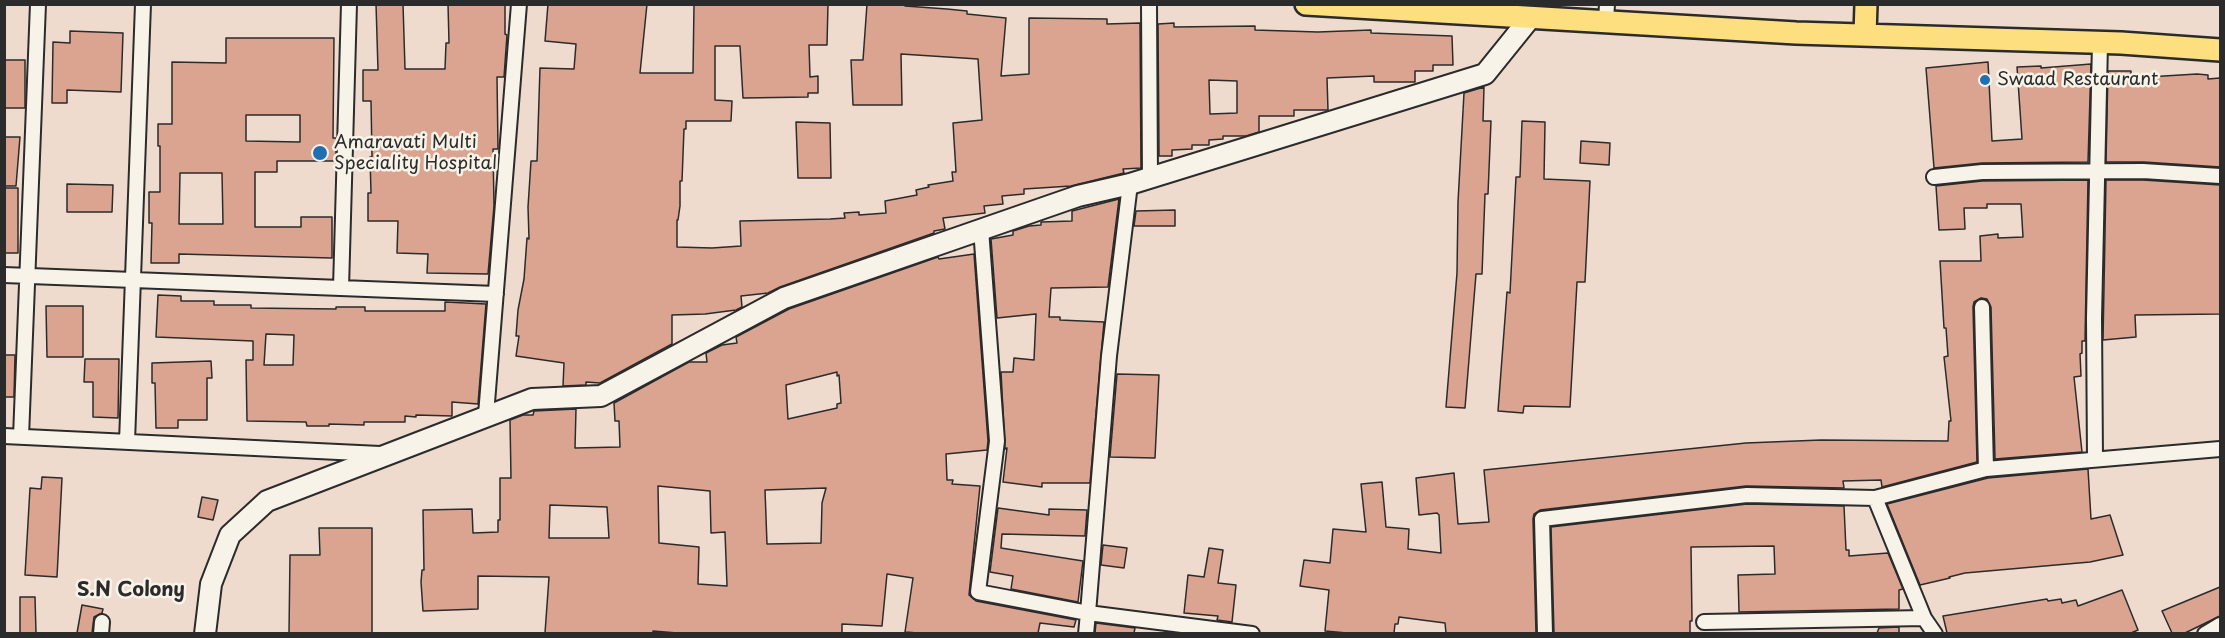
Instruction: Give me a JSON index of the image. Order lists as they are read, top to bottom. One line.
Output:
{"districts":["S.N Colony"],"places":["Swaad Restaurant","Amaravati Multi Speciality Hospital"]}
